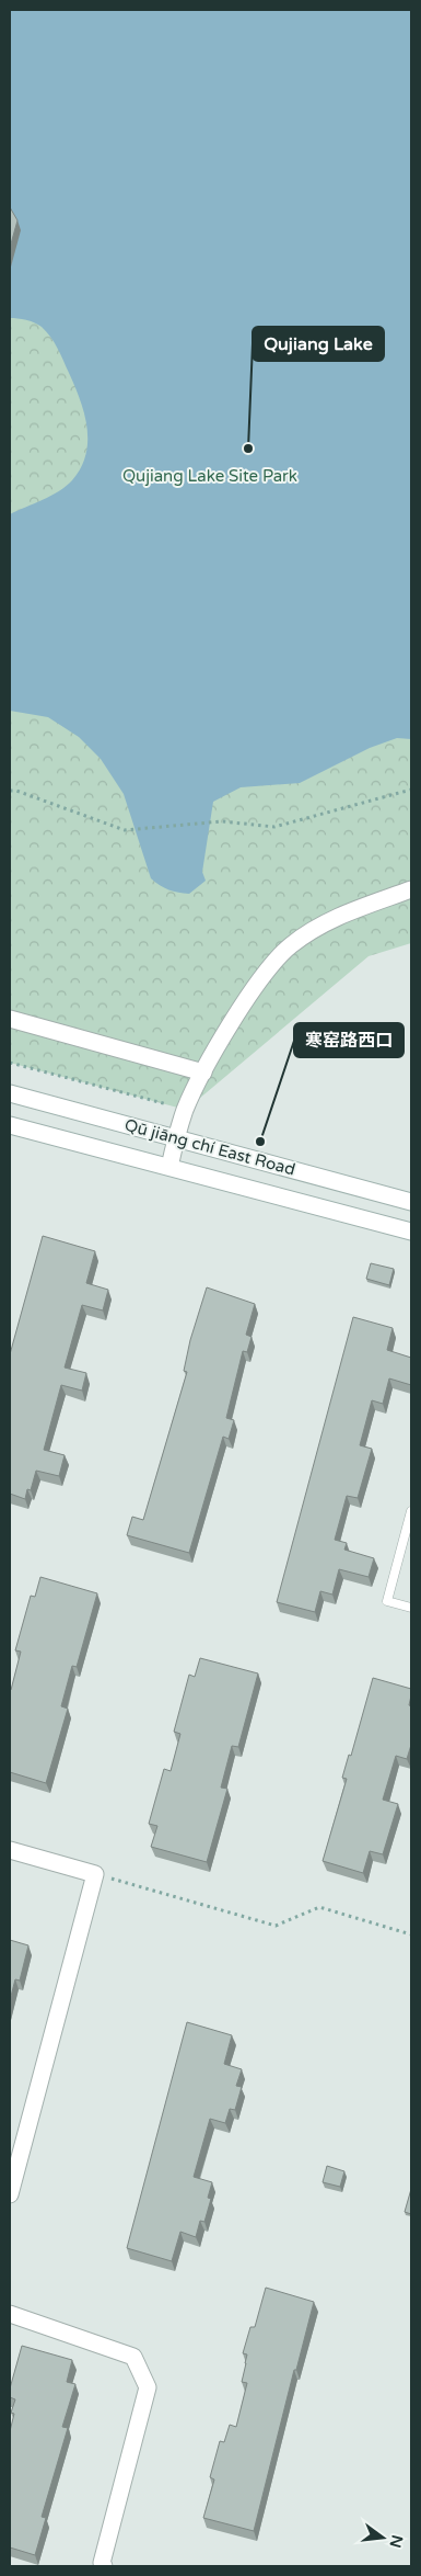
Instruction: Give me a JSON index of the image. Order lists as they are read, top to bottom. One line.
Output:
{"streets":{"street":["Qū jiāng chí East Road"]},"parks":["Qujiang Lake Site Park"],"places":["Qujiang Lake","寒窑路西口"],"north":"right"}
